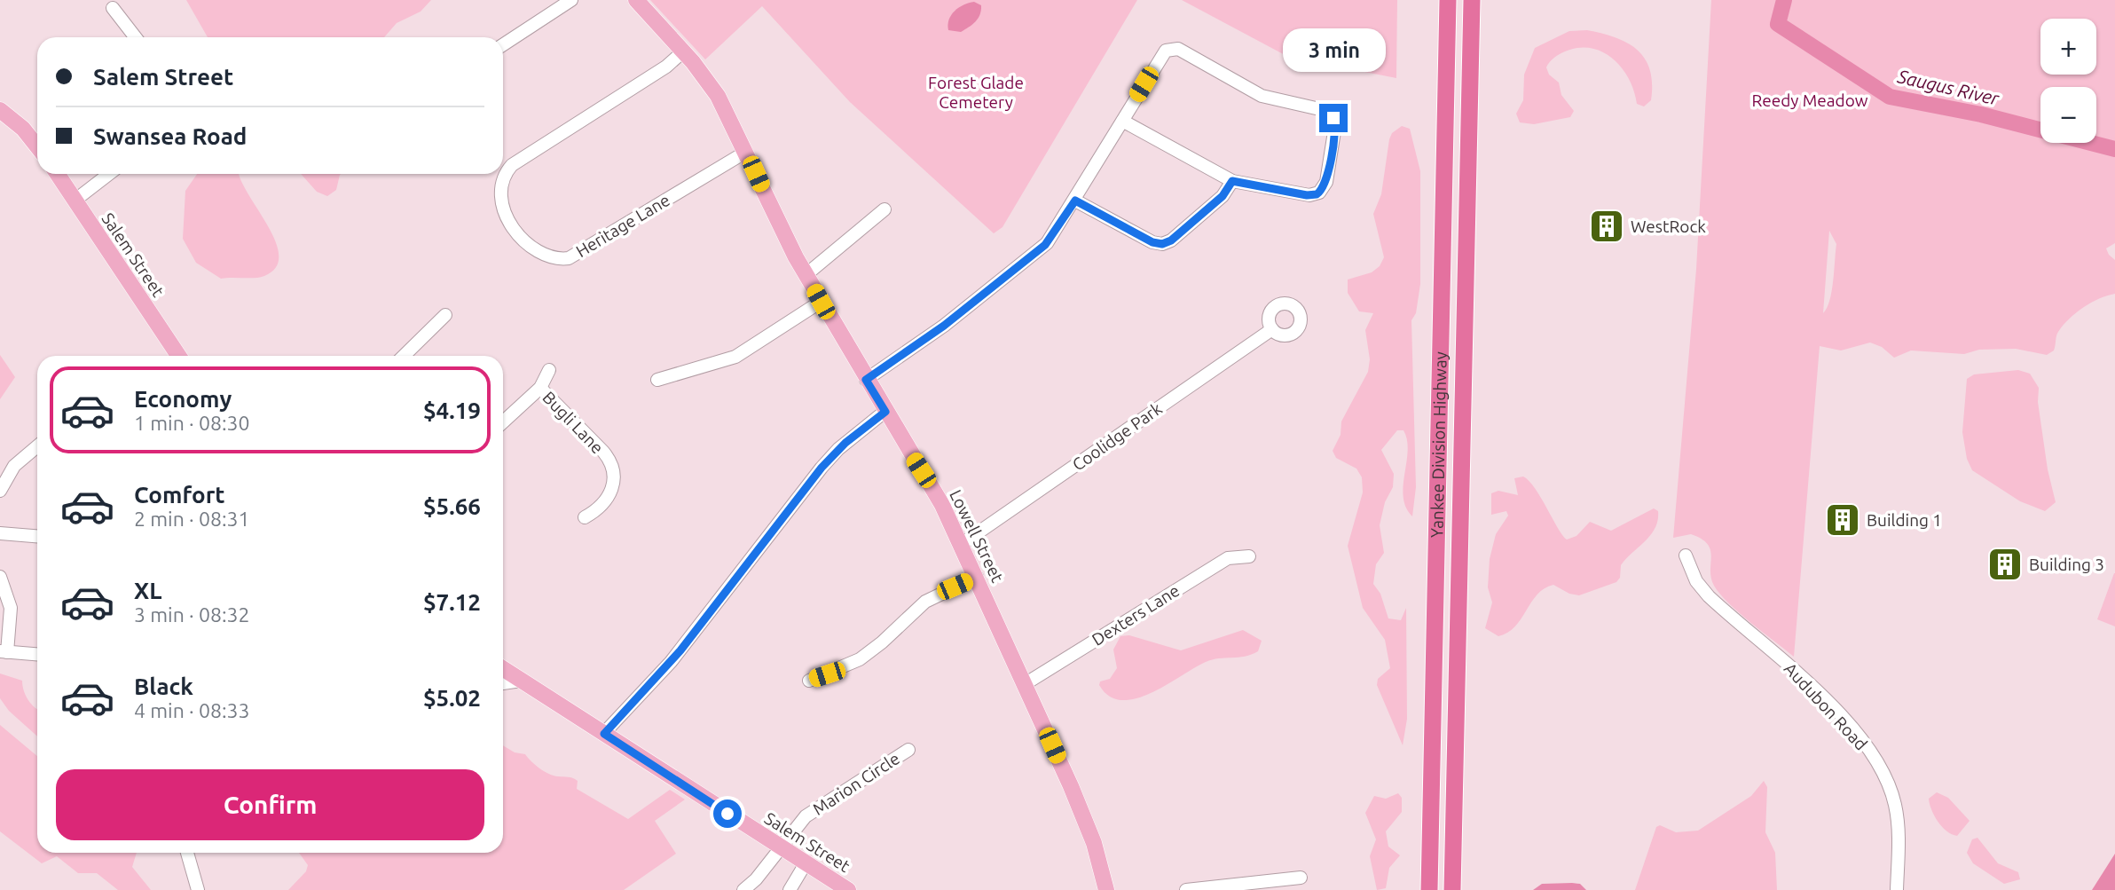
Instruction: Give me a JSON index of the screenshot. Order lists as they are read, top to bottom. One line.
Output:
{"streets":{"highway":["Yankee Division Highway"],"main road":["Salem Street","Lowell Street"],"street":["Heritage Lane","Bugli Lane","Coolidge Park","Dexters Lane","Audubon Road","Marion Circle"]},"crossings":[["Heritage Lane","Lowell Street"],["Salem Street","Marion Circle"],["Coolidge Park","Lowell Street"],["Lowell Street","Dexters Lane"]],"water":["Saugus River"],"parks":["Forest Glade Cemetery","Reedy Meadow"],"places":{"building":["WestRock","Building 1","Building 3"]},"page":{"map_buttons":["+","−"],"bubble":"3 min","banner":["Salem Street","Swansea Road"],"list":[{"name":"Economy","note":"1 min · 08:30","value":"$4.19"},{"name":"Comfort","note":"2 min · 08:31","value":"$5.66"},{"name":"XL","note":"3 min · 08:32","value":"$7.12"},{"name":"Black","note":"4 min · 08:33","value":"$5.02"}],"buttons":"Confirm"}}
